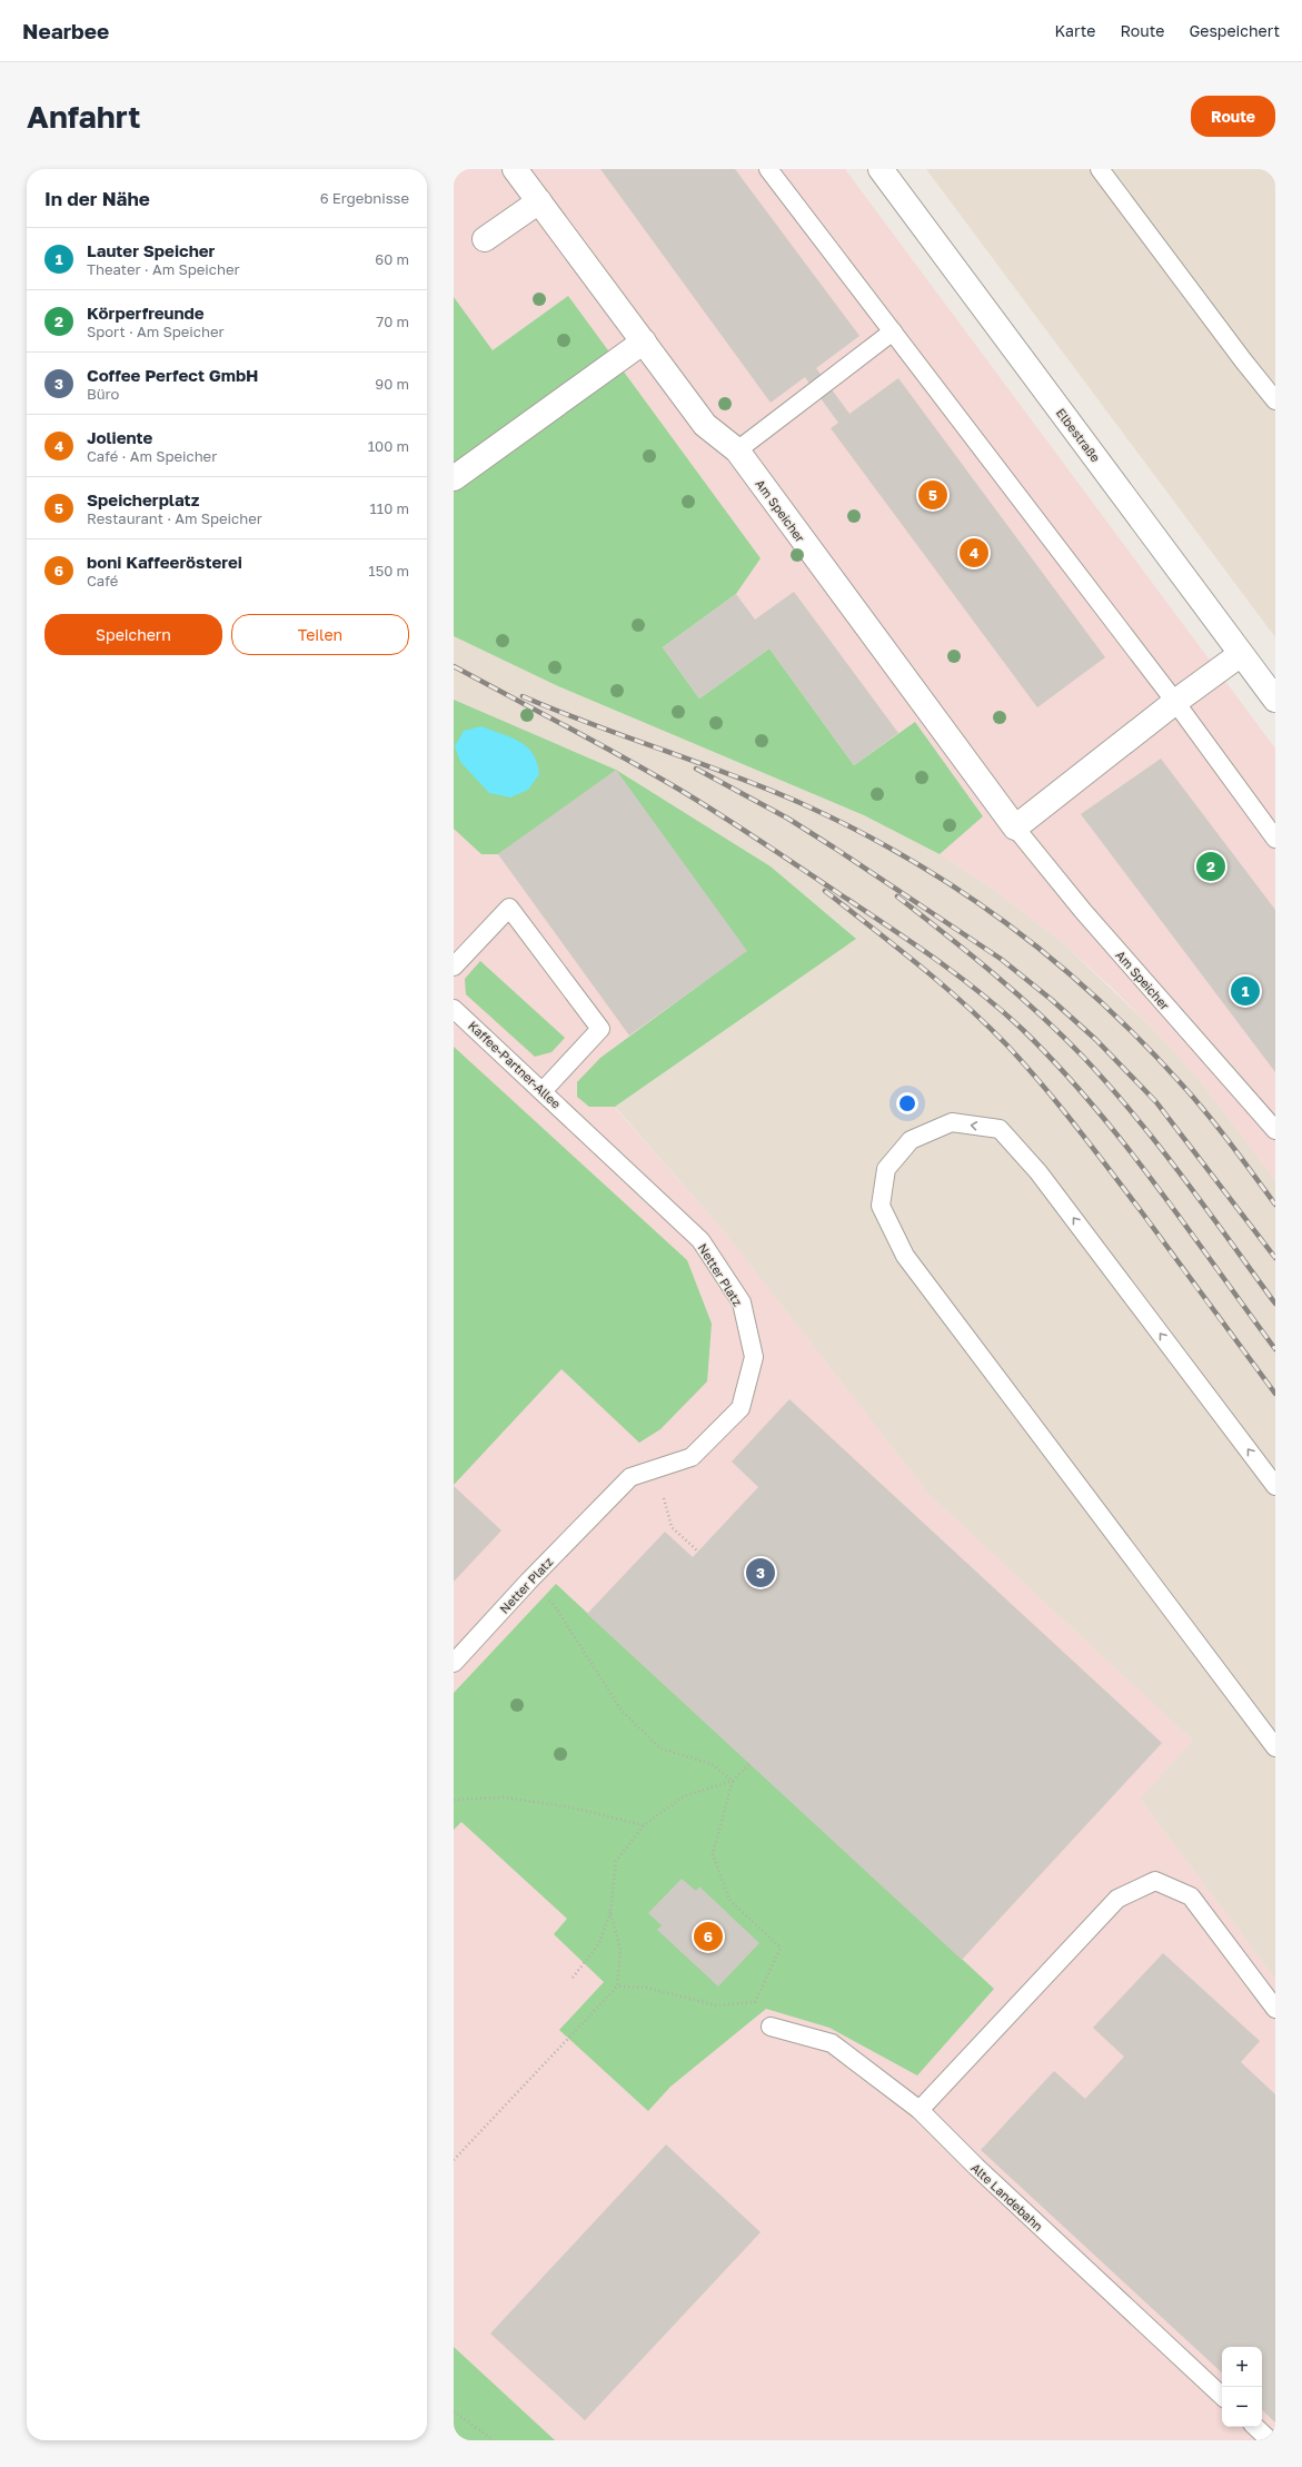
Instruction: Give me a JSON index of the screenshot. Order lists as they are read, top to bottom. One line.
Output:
{"streets":{"street":["Elbestraße","Am Speicher"],"lane":["Kaffee-Partner-Allee","Netter Platz","Alte Landebahn"]},"crossings":[["Kaffee-Partner-Allee","Netter Platz"]],"page":{"header":"Nearbee","nav":["Karte","Route","Gespeichert"],"buttons":["Route",["Speichern","Teilen"]],"title":"Anfahrt","heading":["In der Nähe","6 Ergebnisse"],"list":[{"mark":"1","name":"Lauter Speicher","note":"Theater · Am Speicher","value":"60 m"},{"mark":"2","name":"Körperfreunde","note":"Sport · Am Speicher","value":"70 m"},{"mark":"3","name":"Coffee Perfect GmbH","note":"Büro","value":"90 m"},{"mark":"4","name":"Joliente","note":"Café · Am Speicher","value":"100 m"},{"mark":"5","name":"Speicherplatz","note":"Restaurant · Am Speicher","value":"110 m"},{"mark":"6","name":"boni Kaffeerösterei","note":"Café","value":"150 m"}],"pins":["5","4","2","1","3","6"],"map_buttons":["+","−"]}}
